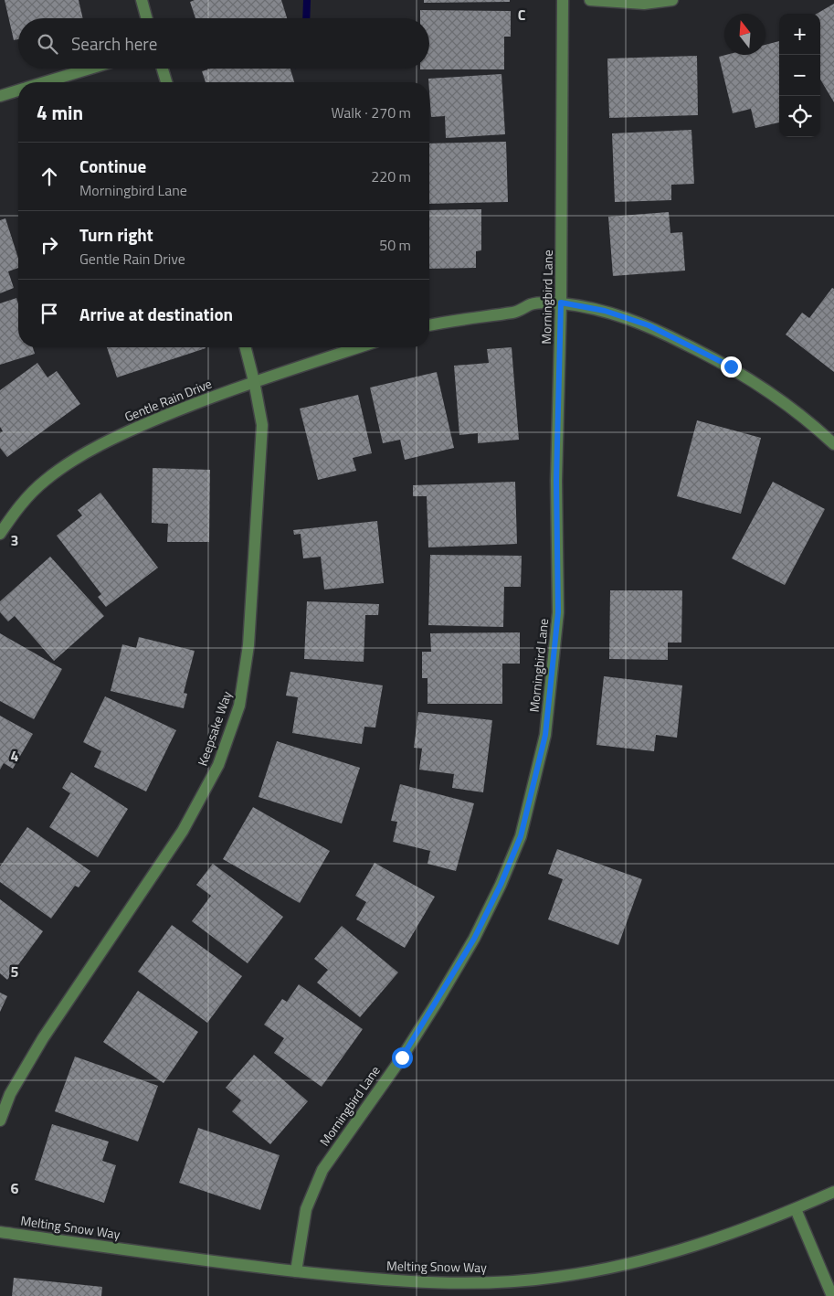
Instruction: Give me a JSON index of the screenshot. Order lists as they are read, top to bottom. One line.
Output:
{"streets":{"street":["Morningbird Lane","Gentle Rain Drive","Keepsake Way","Melting Snow Way"]},"crossings":[["Morningbird Lane","Melting Snow Way"],["Gentle Rain Drive","Keepsake Way"]],"north":"top","page":{"map_buttons":["+","−"],"search":"Search here","heading":["4 min","Walk · 270 m"],"list":[["Continue","Morningbird Lane","220 m"],["Turn right","Gentle Rain Drive","50 m"],"Arrive at destination"]},"grid":{"columns":["C"],"rows":["3","4","5","6"]}}
